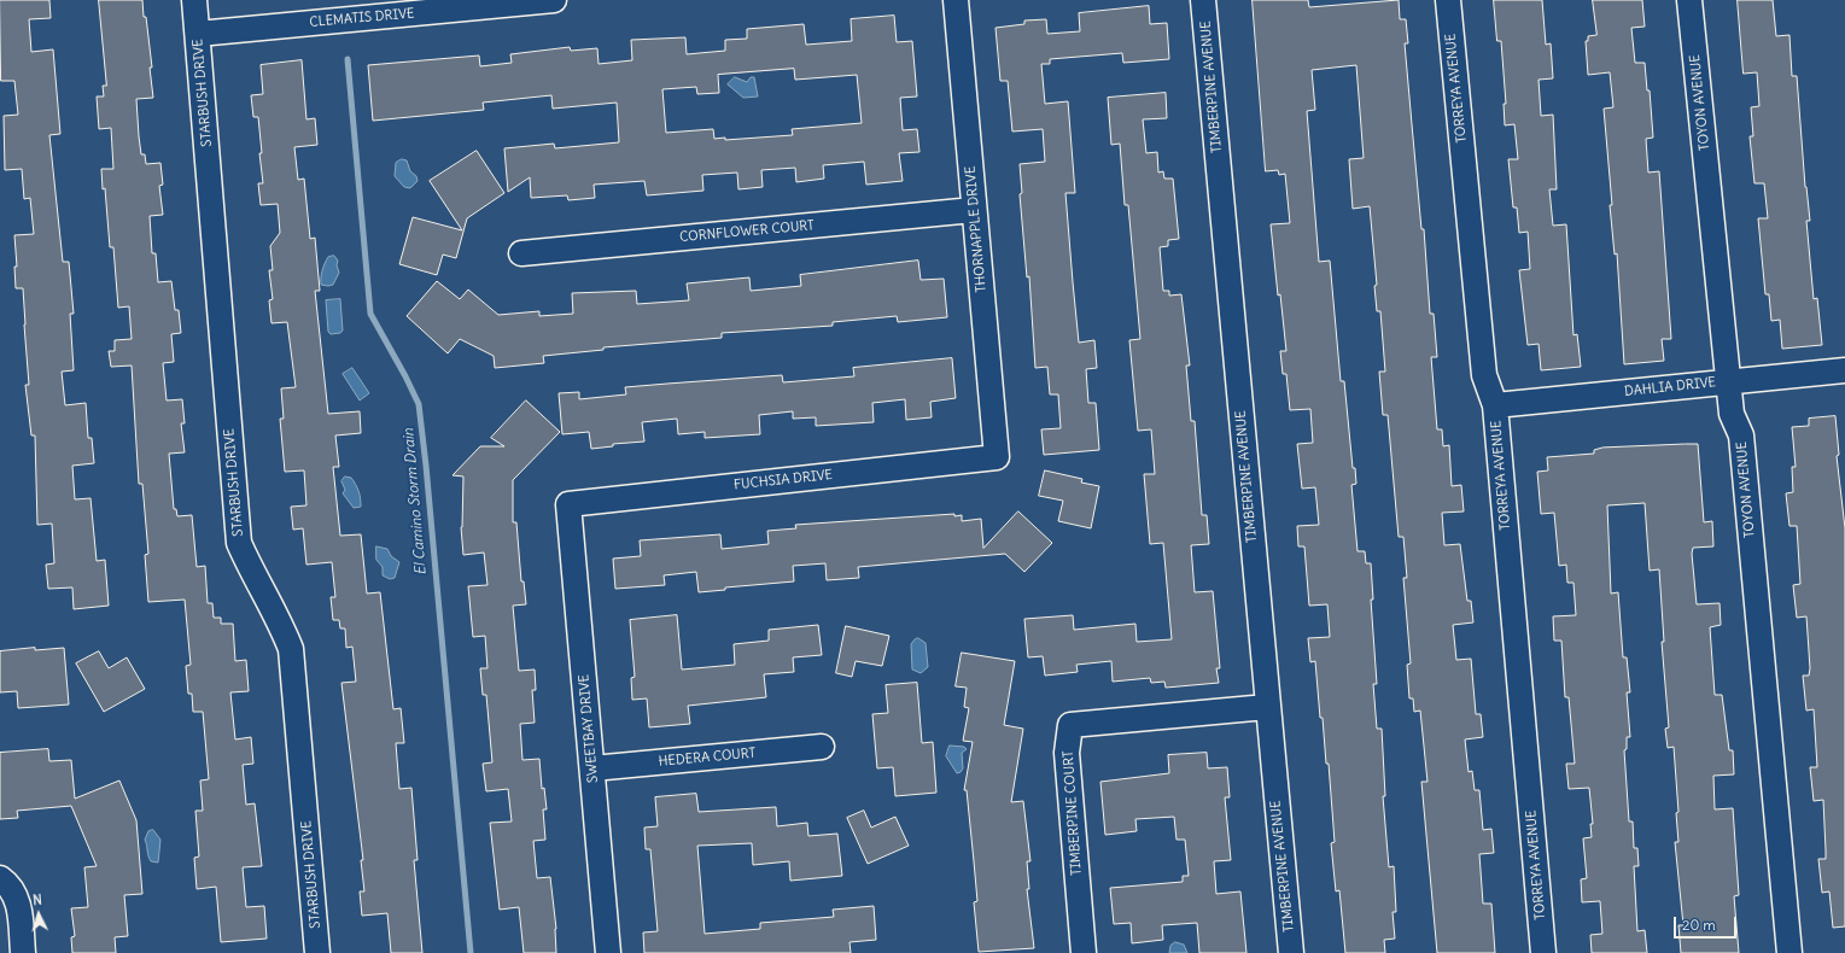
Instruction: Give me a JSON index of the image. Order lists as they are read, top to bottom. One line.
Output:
{"streets":{"street":["CLEMATIS DRIVE","TIMBERPINE AVENUE","TORREYA AVENUE","STARBUSH DRIVE","TOYON AVENUE","THORNAPPLE DRIVE","CORNFLOWER COURT","DAHLIA DRIVE","FUCHSIA DRIVE","SWEETBAY DRIVE","HEDERA COURT","TIMBERPINE COURT"]},"crossings":[["CLEMATIS DRIVE","STARBUSH DRIVE"],["TIMBERPINE AVENUE","TIMBERPINE COURT"],["TORREYA AVENUE","DAHLIA DRIVE"],["TOYON AVENUE","DAHLIA DRIVE"],["THORNAPPLE DRIVE","CORNFLOWER COURT"],["THORNAPPLE DRIVE","FUCHSIA DRIVE"],["FUCHSIA DRIVE","SWEETBAY DRIVE"],["SWEETBAY DRIVE","HEDERA COURT"]],"water":["El Camino Storm Drain"],"scale_bar":"20 m","north":"top"}
